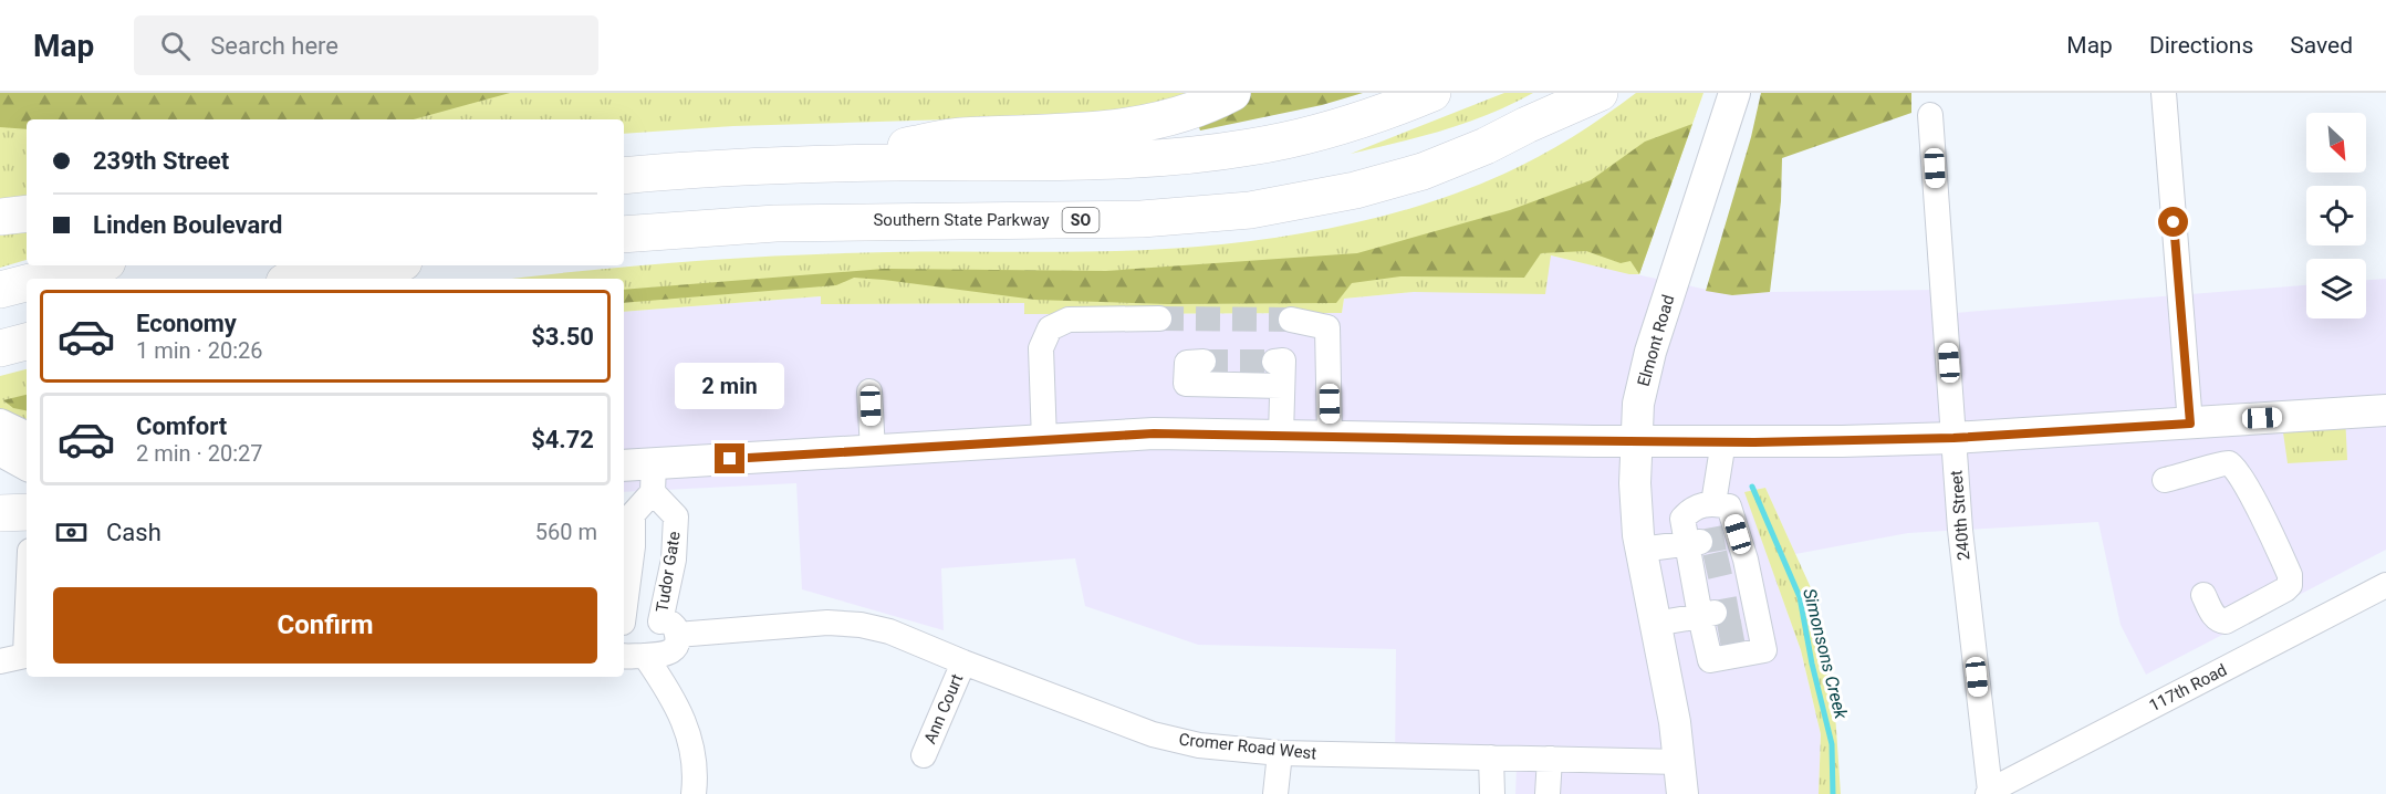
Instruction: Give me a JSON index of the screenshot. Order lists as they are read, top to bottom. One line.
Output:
{"streets":{"highway":["Southern State Parkway","SO"],"main road":["Elmont Road"],"street":["240th Street","Tudor Gate","117th Road","Ann Court","Cromer Road West"]},"crossings":[["Elmont Road","Cromer Road West"],["240th Street","117th Road"],["Tudor Gate","Cromer Road West"],["Ann Court","Cromer Road West"]],"water":["Simonsons Creek"],"north":"bottom right","page":{"header":"Map","search":"Search here","nav":["Map","Directions","Saved"],"banner":["239th Street","Linden Boulevard"],"list":[{"name":"Economy","note":"1 min · 20:26","value":"$3.50"},{"name":"Comfort","note":"2 min · 20:27","value":"$4.72"}],"bubble":"2 min","pay":["Cash","560 m"],"buttons":"Confirm"}}
